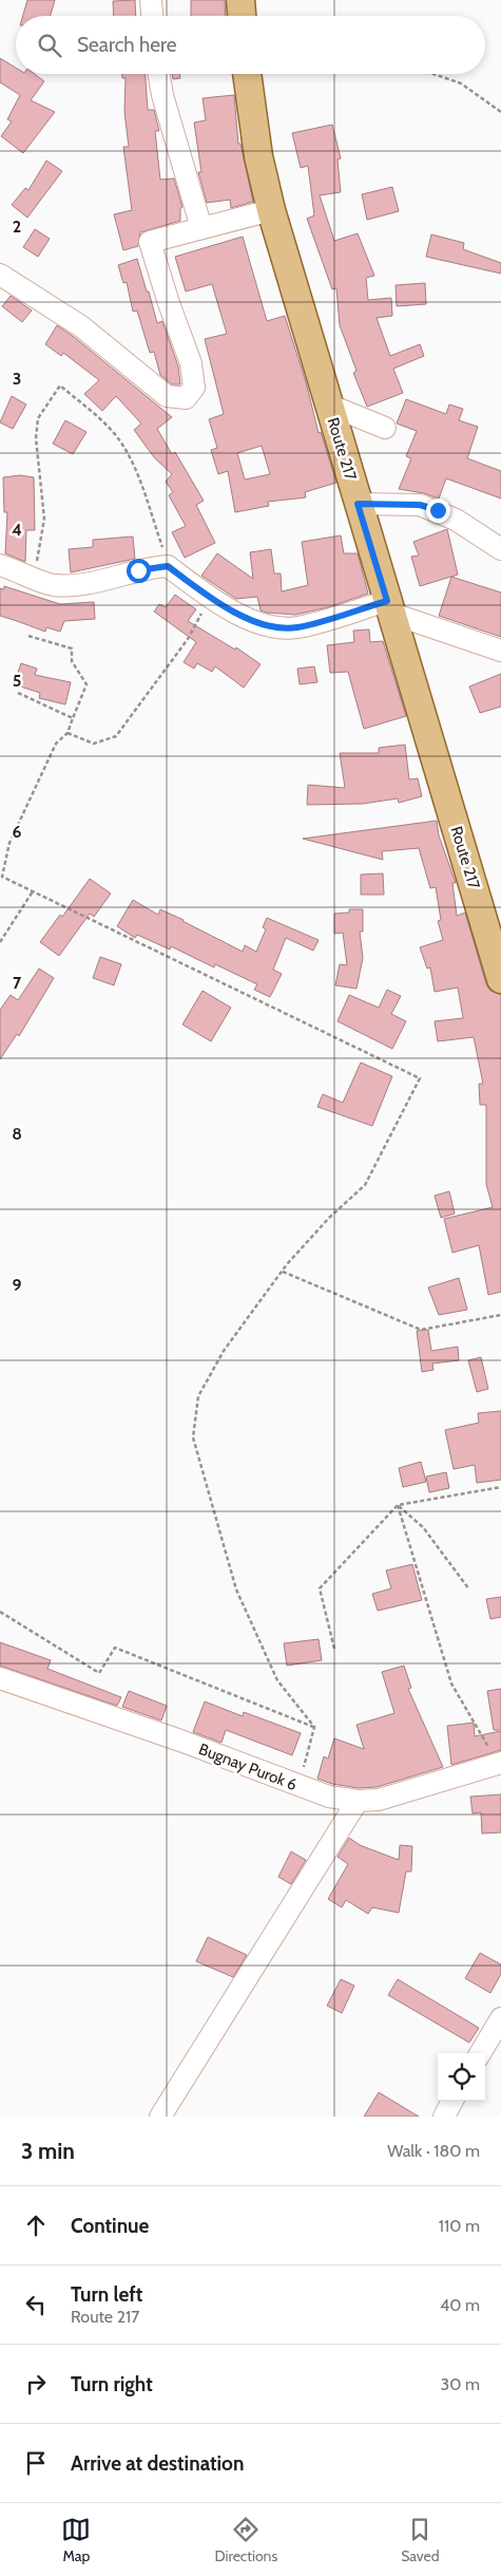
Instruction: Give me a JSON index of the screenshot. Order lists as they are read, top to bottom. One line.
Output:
{"streets":{"main road":["Route 217"],"street":["Bugnay Purok 6"]},"page":{"search":"Search here","heading":["3 min","Walk · 180 m"],"list":[["Continue","110 m"],["Turn left","Route 217","40 m"],["Turn right","30 m"],"Arrive at destination"],"nav":["Map","Directions","Saved"]},"grid":{"rows":["2","3","4","5","6","7","8","9"]}}
